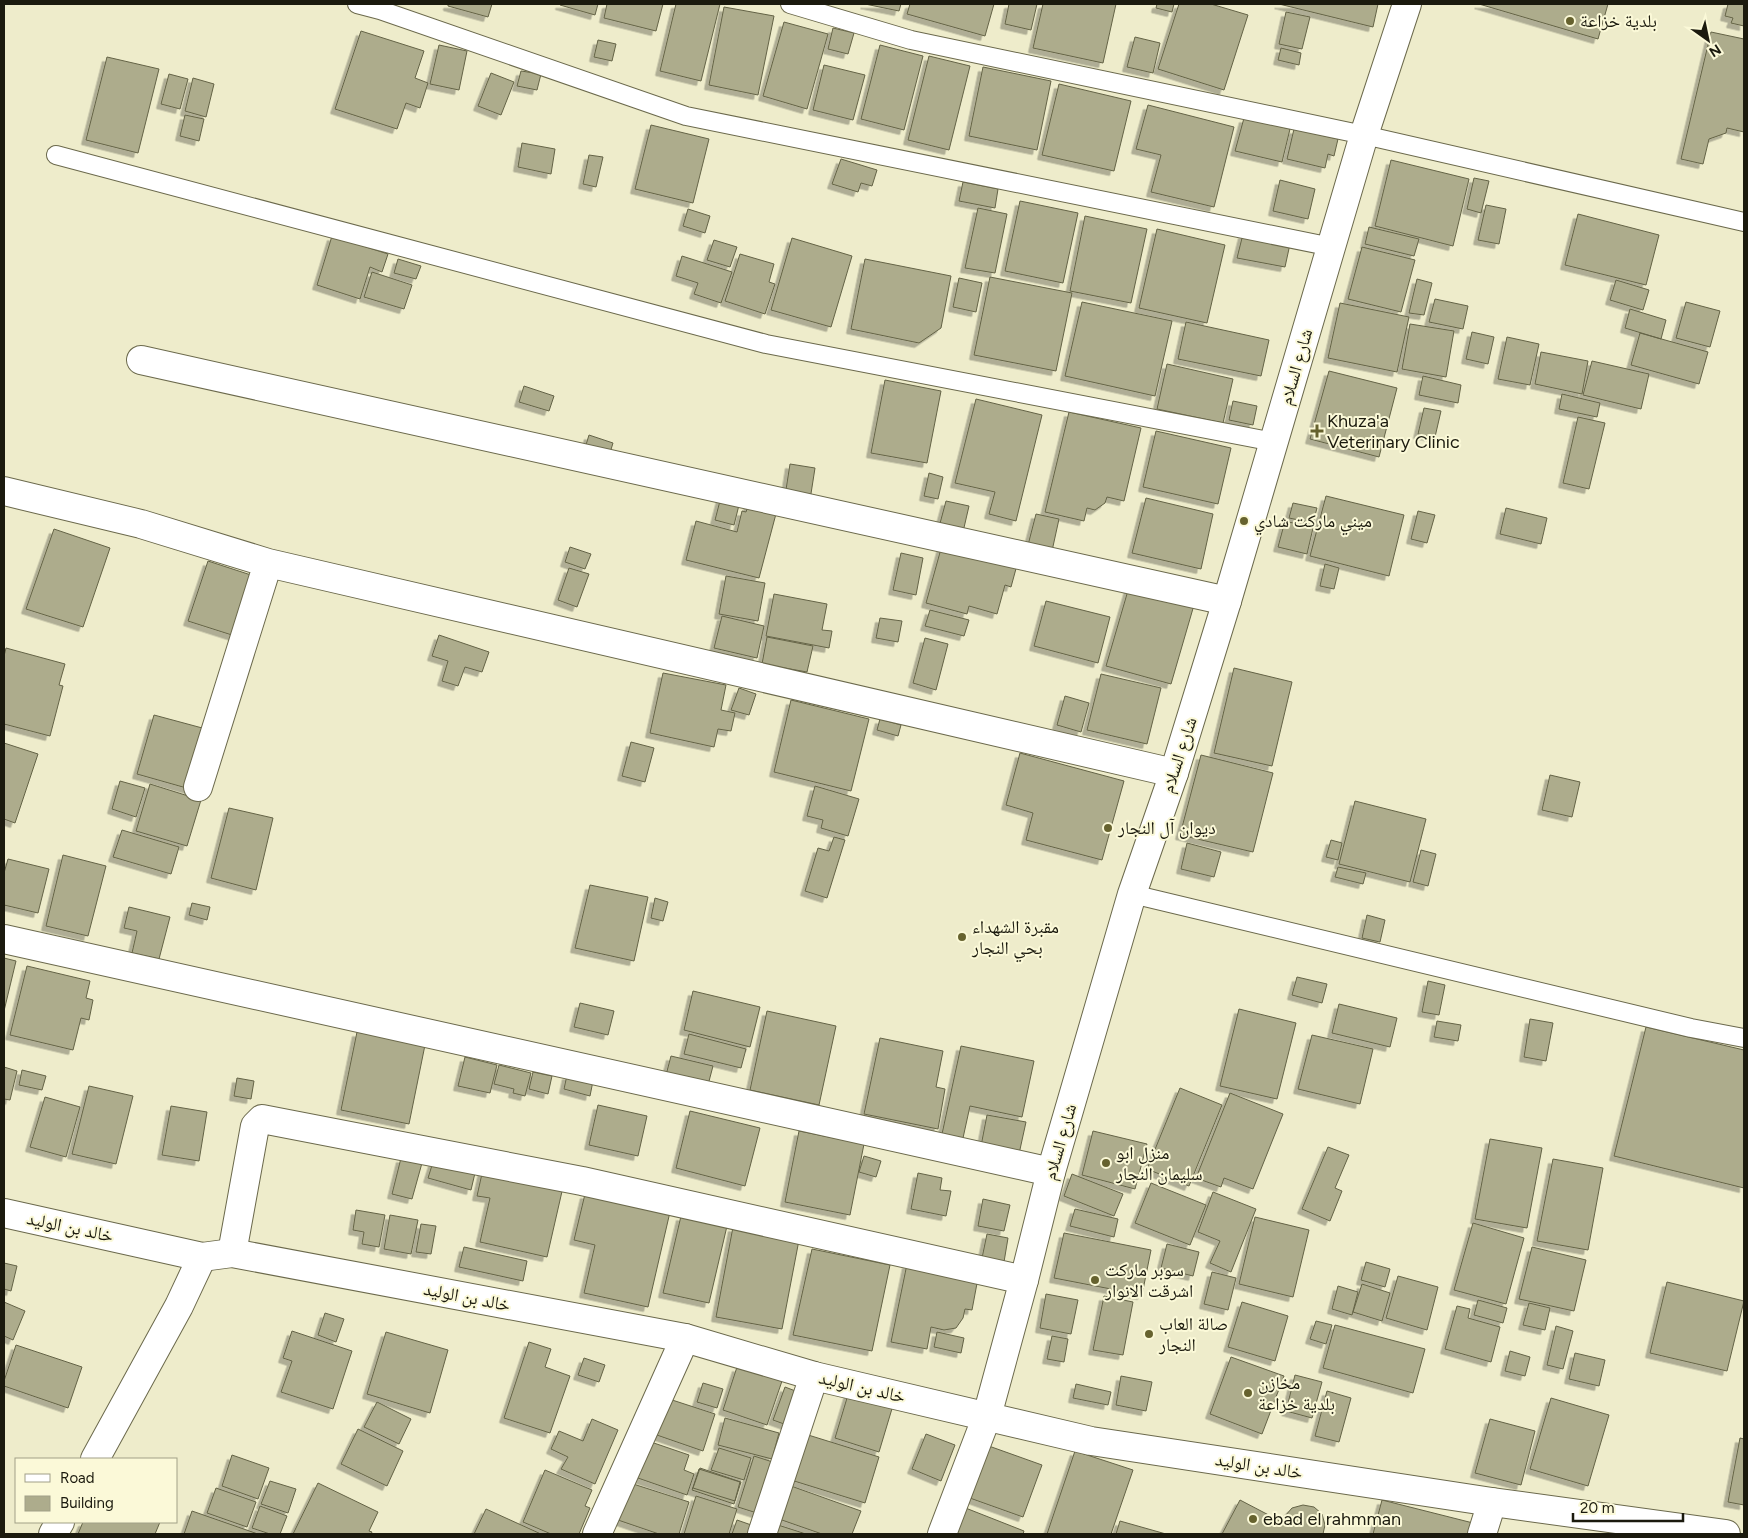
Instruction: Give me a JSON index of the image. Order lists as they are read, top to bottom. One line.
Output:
{"streets":{"street":["شارع السلام","خالد بن الوليد"]},"crossings":[["شارع السلام","خالد بن الوليد"]],"places":{"other":["بلدية خزاعة","ميني ماركت شادي","ديوان آل النجار","مقبرة الشهداء بحي النجار","منزل ابو سليمان النجار","سوبر ماركت اشرقت الانوار","صالة العاب النجار","مخازن بلدية خزاعة","ebad el rahmman"],"health":["Khuza'a Veterinary Clinic"]},"legend":["Road","Building"],"scale_bar":"20 m","north":"bottom right"}
